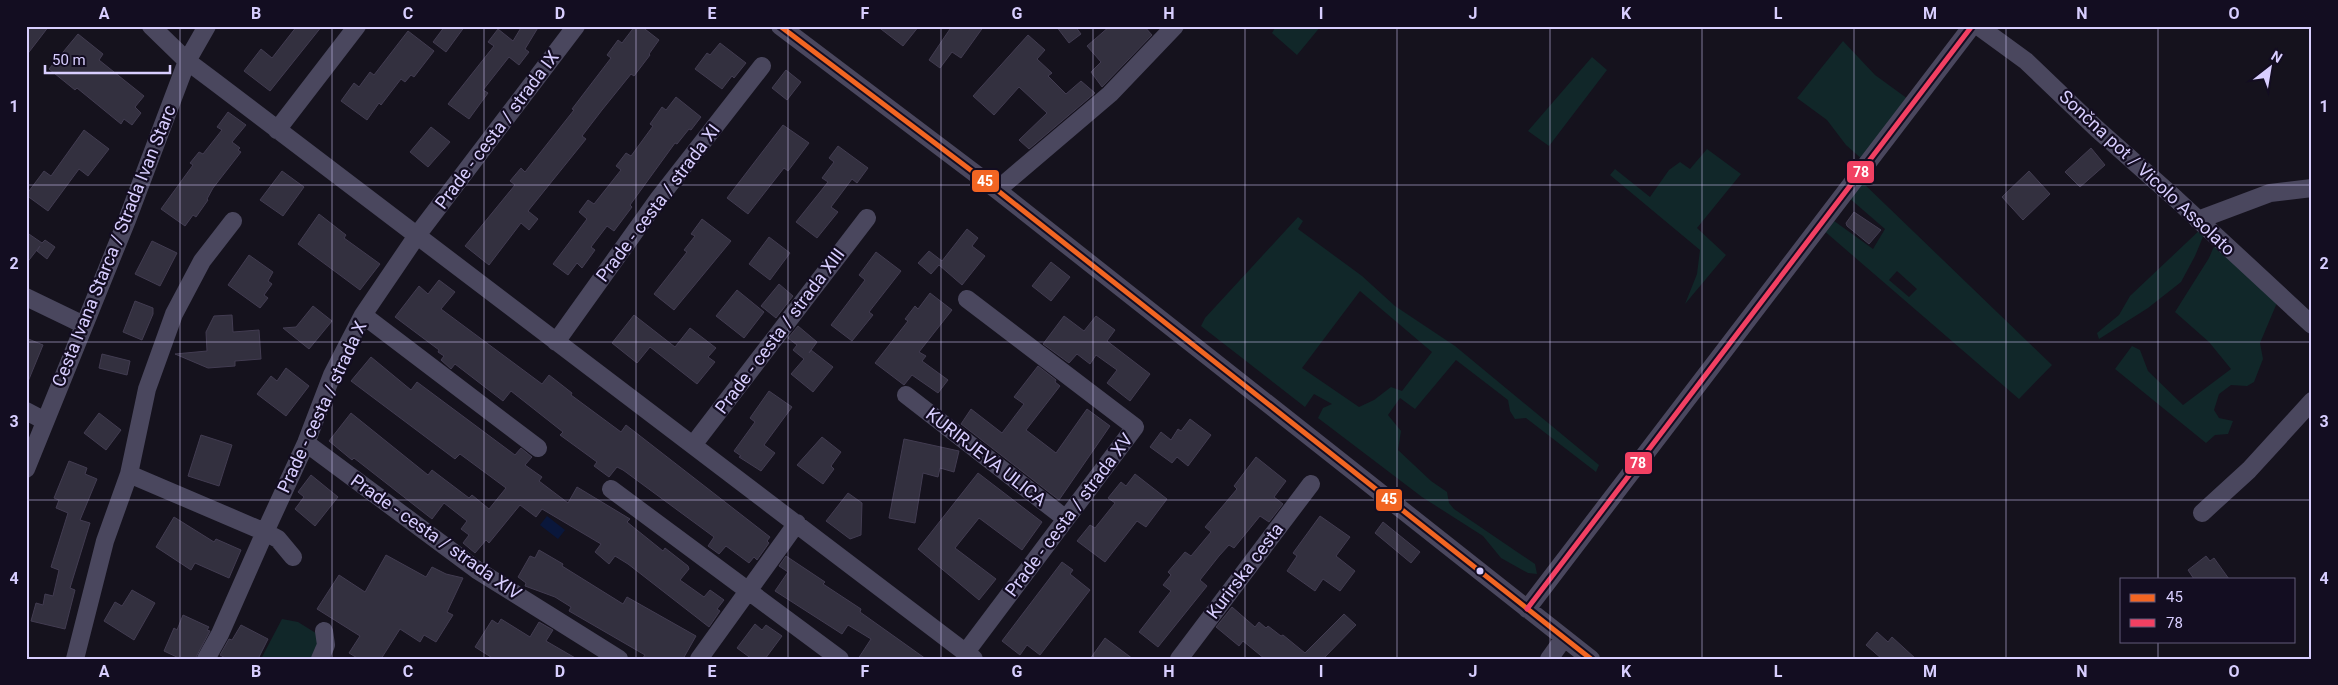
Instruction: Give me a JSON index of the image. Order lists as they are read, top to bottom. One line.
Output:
{"streets":{"street":["Prade - cesta / strada IX","Sončna pot / Vicolo Assolato","Prade - cesta / strada XI","Cesta Ivana Starca / Strada Ivan Starc","Prade - cesta / strada XIII","Prade - cesta / strada X","KURIRJEVA ULICA","Prade - cesta / strada XV","Prade - cesta / strada XIV","Kurirska cesta"]},"crossings":[["Prade - cesta / strada IX","Prade - cesta / strada X"],["Prade - cesta / strada X","Prade - cesta / strada XIV"],["KURIRJEVA ULICA","Prade - cesta / strada XV"]],"lines":["transit line 45","transit line 78"],"legend":["45","78"],"scale_bar":"50 m","north":"top right","grid":{"columns":["A","B","C","D","E","F","G","H","I","J","K","L","M","N","O"],"rows":["1","2","3","4"]}}
